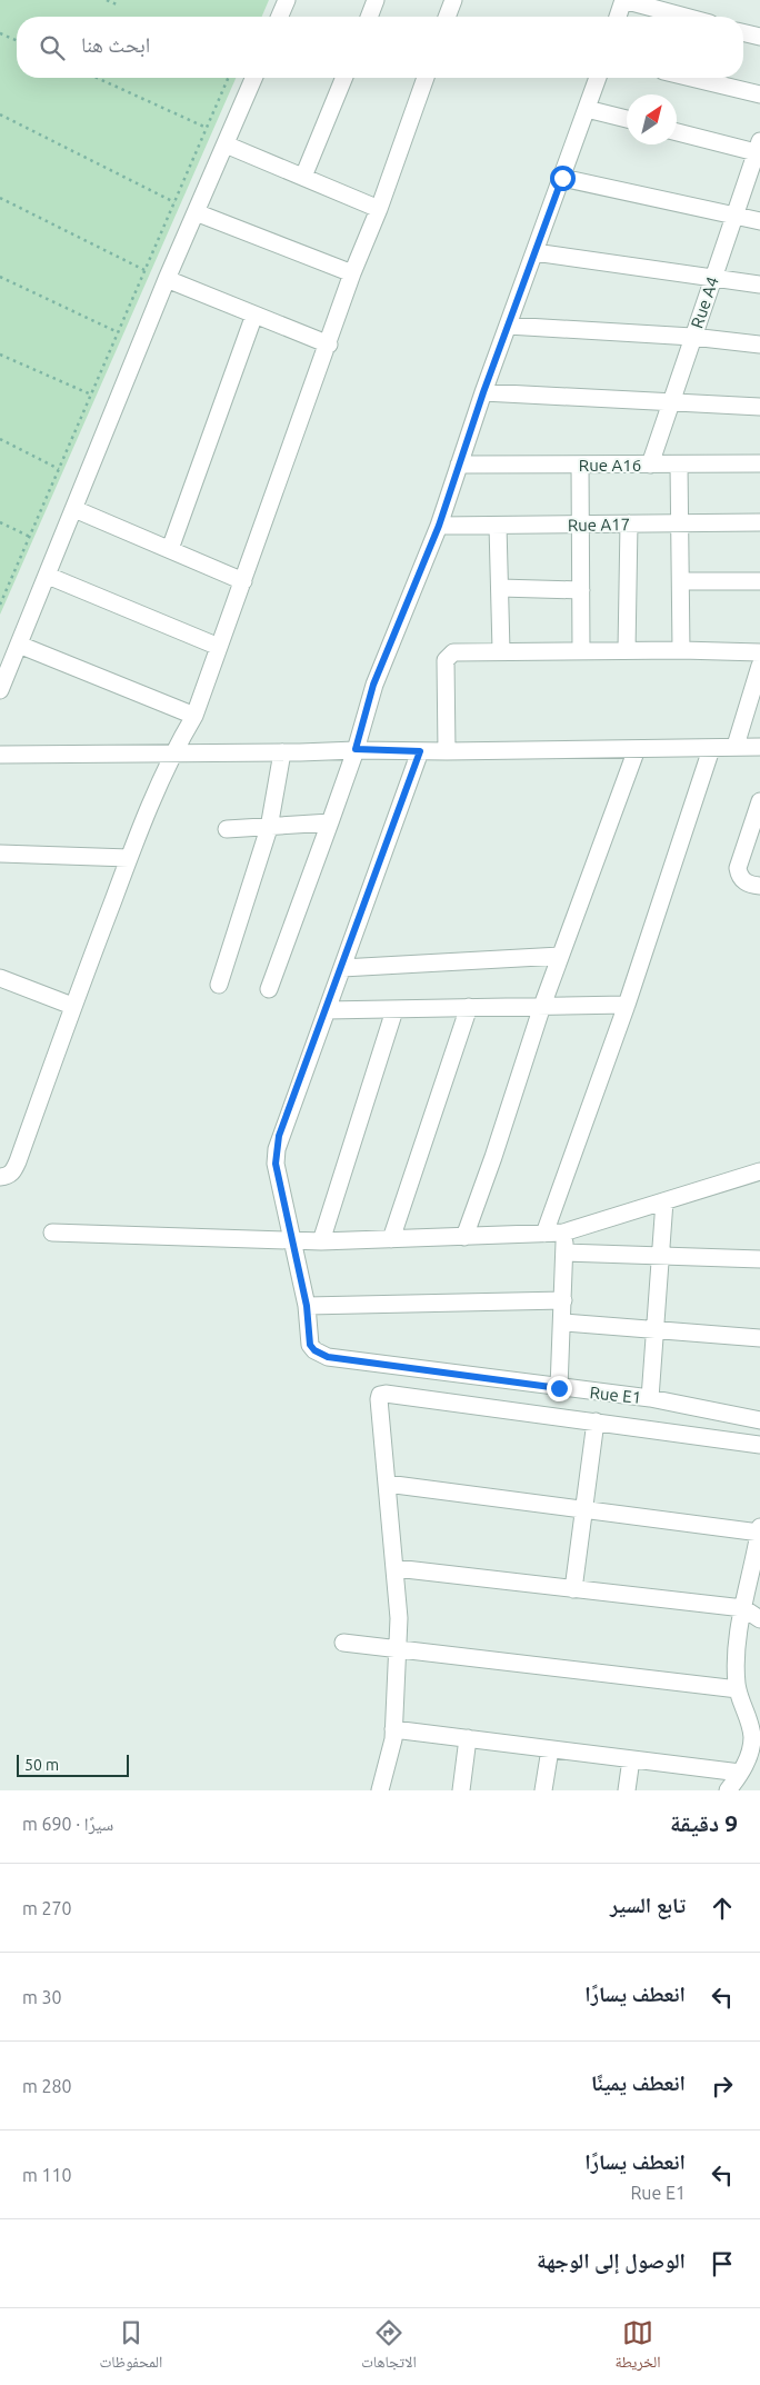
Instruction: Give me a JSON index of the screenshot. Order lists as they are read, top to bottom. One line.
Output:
{"streets":{"street":["Rue A4","Rue A16","Rue A17","Rue E1"]},"crossings":[["Rue A4","Rue A16"]],"scale_bar":"50 m","north":"top right","page":{"search":"ابحث هنا","scale":"50 m","heading":["9 دقيقة","سيرًا · 690 m"],"list":[["تابع السير","270 m"],["انعطف يسارًا","30 m"],["انعطف يمينًا","280 m"],["انعطف يسارًا","Rue E1","110 m"],"الوصول إلى الوجهة"],"nav":["الخريطة","الاتجاهات","المحفوظات"]}}
